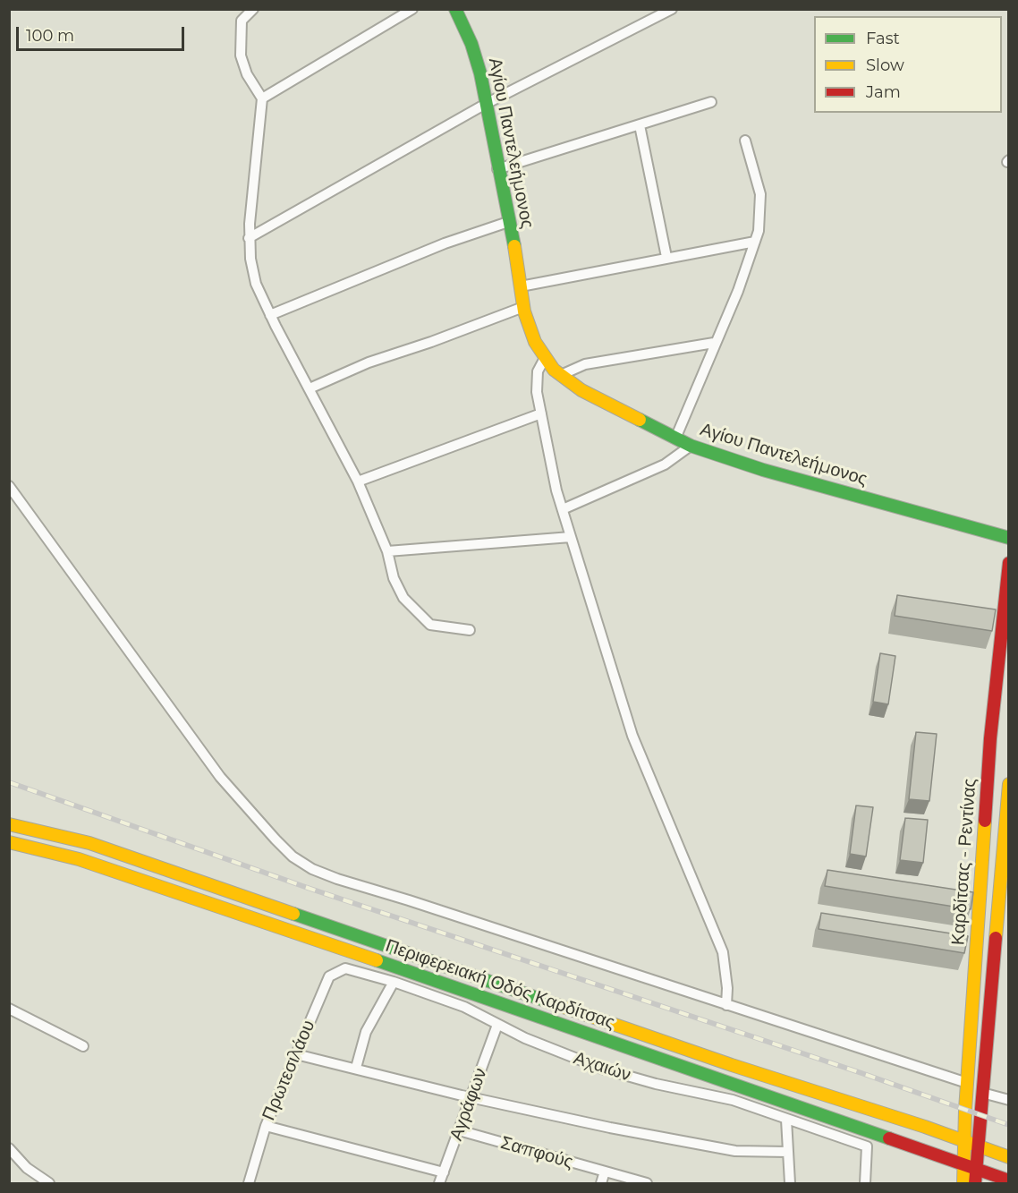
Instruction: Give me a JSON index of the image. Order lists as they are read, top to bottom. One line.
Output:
{"streets":{"main road":["Αγίου Παντελεήμονος","Καρδίτσας - Ρεντίνας","Περιφερειακή Οδός Καρδίτσας"],"street":["Αχαιών","Πρωτεσιλάου","Αγράφων","Σαπφούς"]},"crossings":[["Καρδίτσας - Ρεντίνας","Περιφερειακή Οδός Καρδίτσας"],["Αχαιών","Πρωτεσιλάου"],["Αχαιών","Αγράφων"],["Αγράφων","Σαπφούς"]],"legend":["Fast","Slow","Jam"],"scale_bar":"100 m"}
